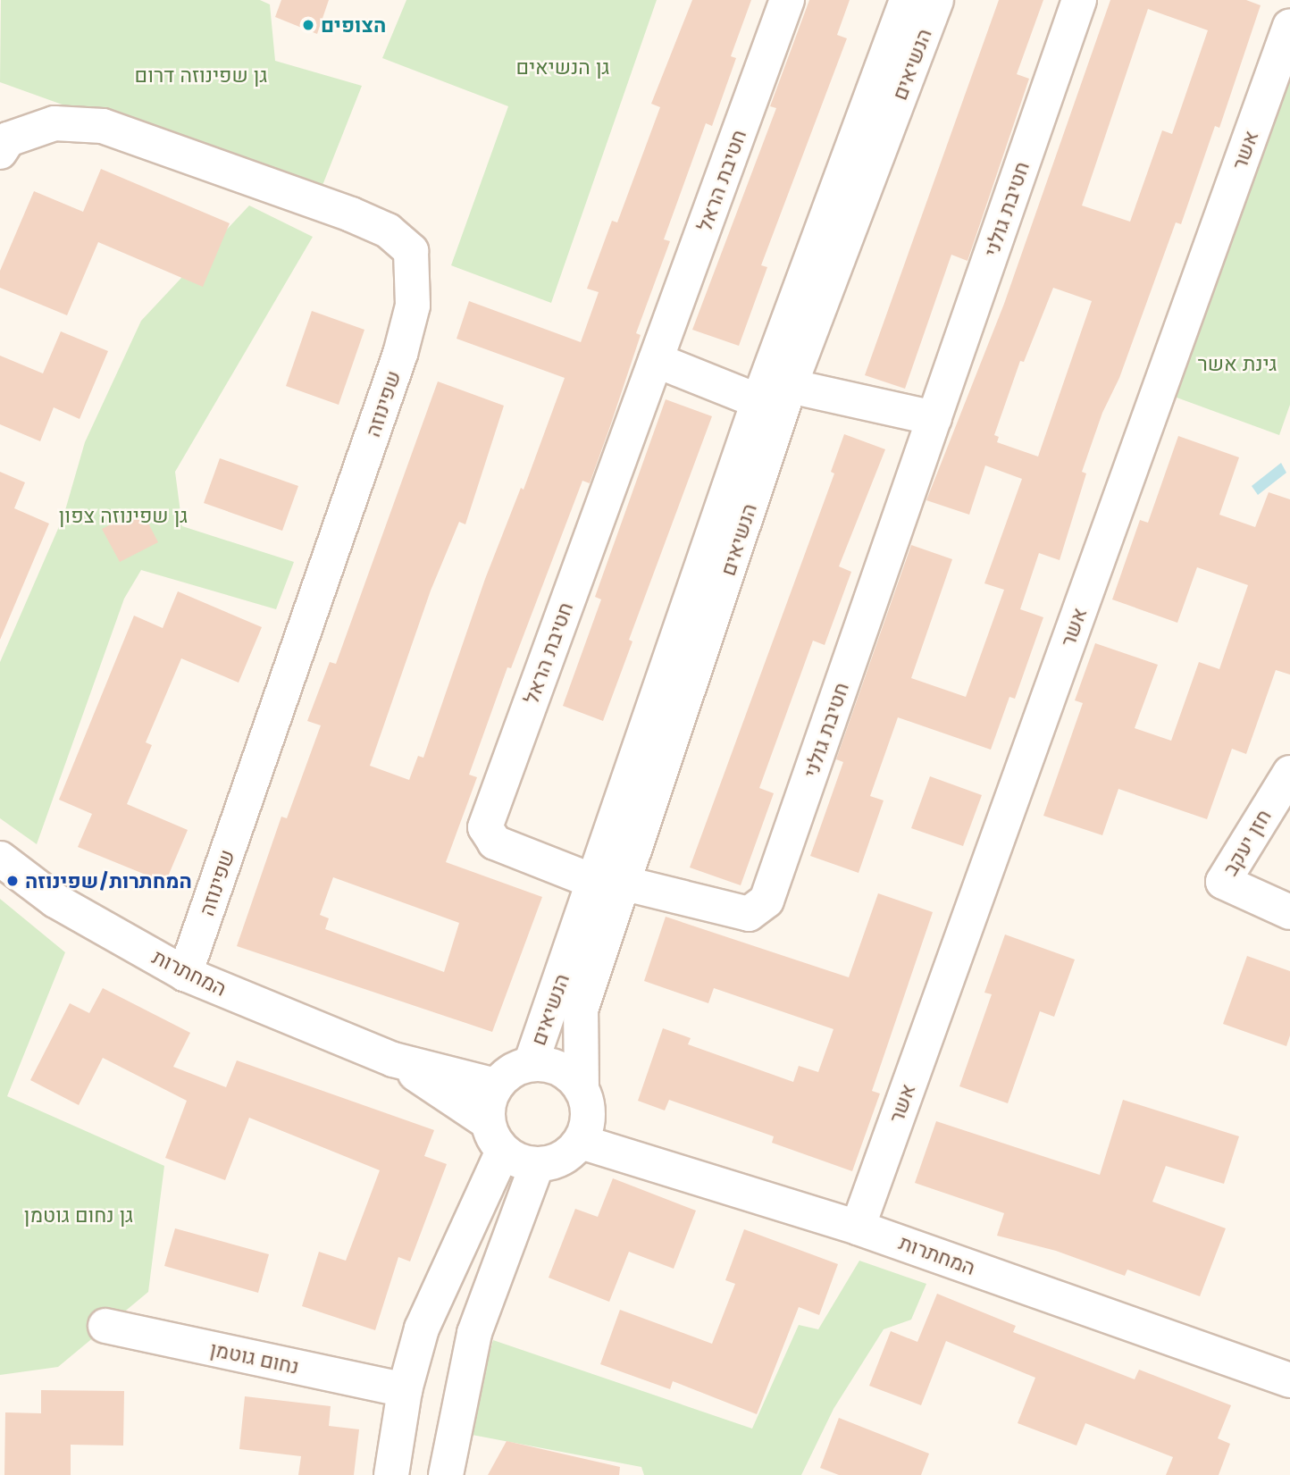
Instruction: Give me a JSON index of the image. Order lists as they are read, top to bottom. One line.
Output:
{"streets":{"street":["הנשיאים","אשר","חטיבת הראל","חטיבת גולני","שפינוזה","חזן יעקב","המחתרות","נחום גוטמן"]},"crossings":[["הנשיאים","חטיבת הראל"],["הנשיאים","חטיבת גולני"],["הנשיאים","המחתרות"],["אשר","המחתרות"],["חטיבת הראל","חטיבת גולני"],["שפינוזה","המחתרות"]],"parks":["גן הנשיאים","גן שפינוזה דרום","גינת אשר","גן שפינוזה צפון","גן נחום גוטמן"],"places":["הצופים","המחתרות/שפינוזה"]}
